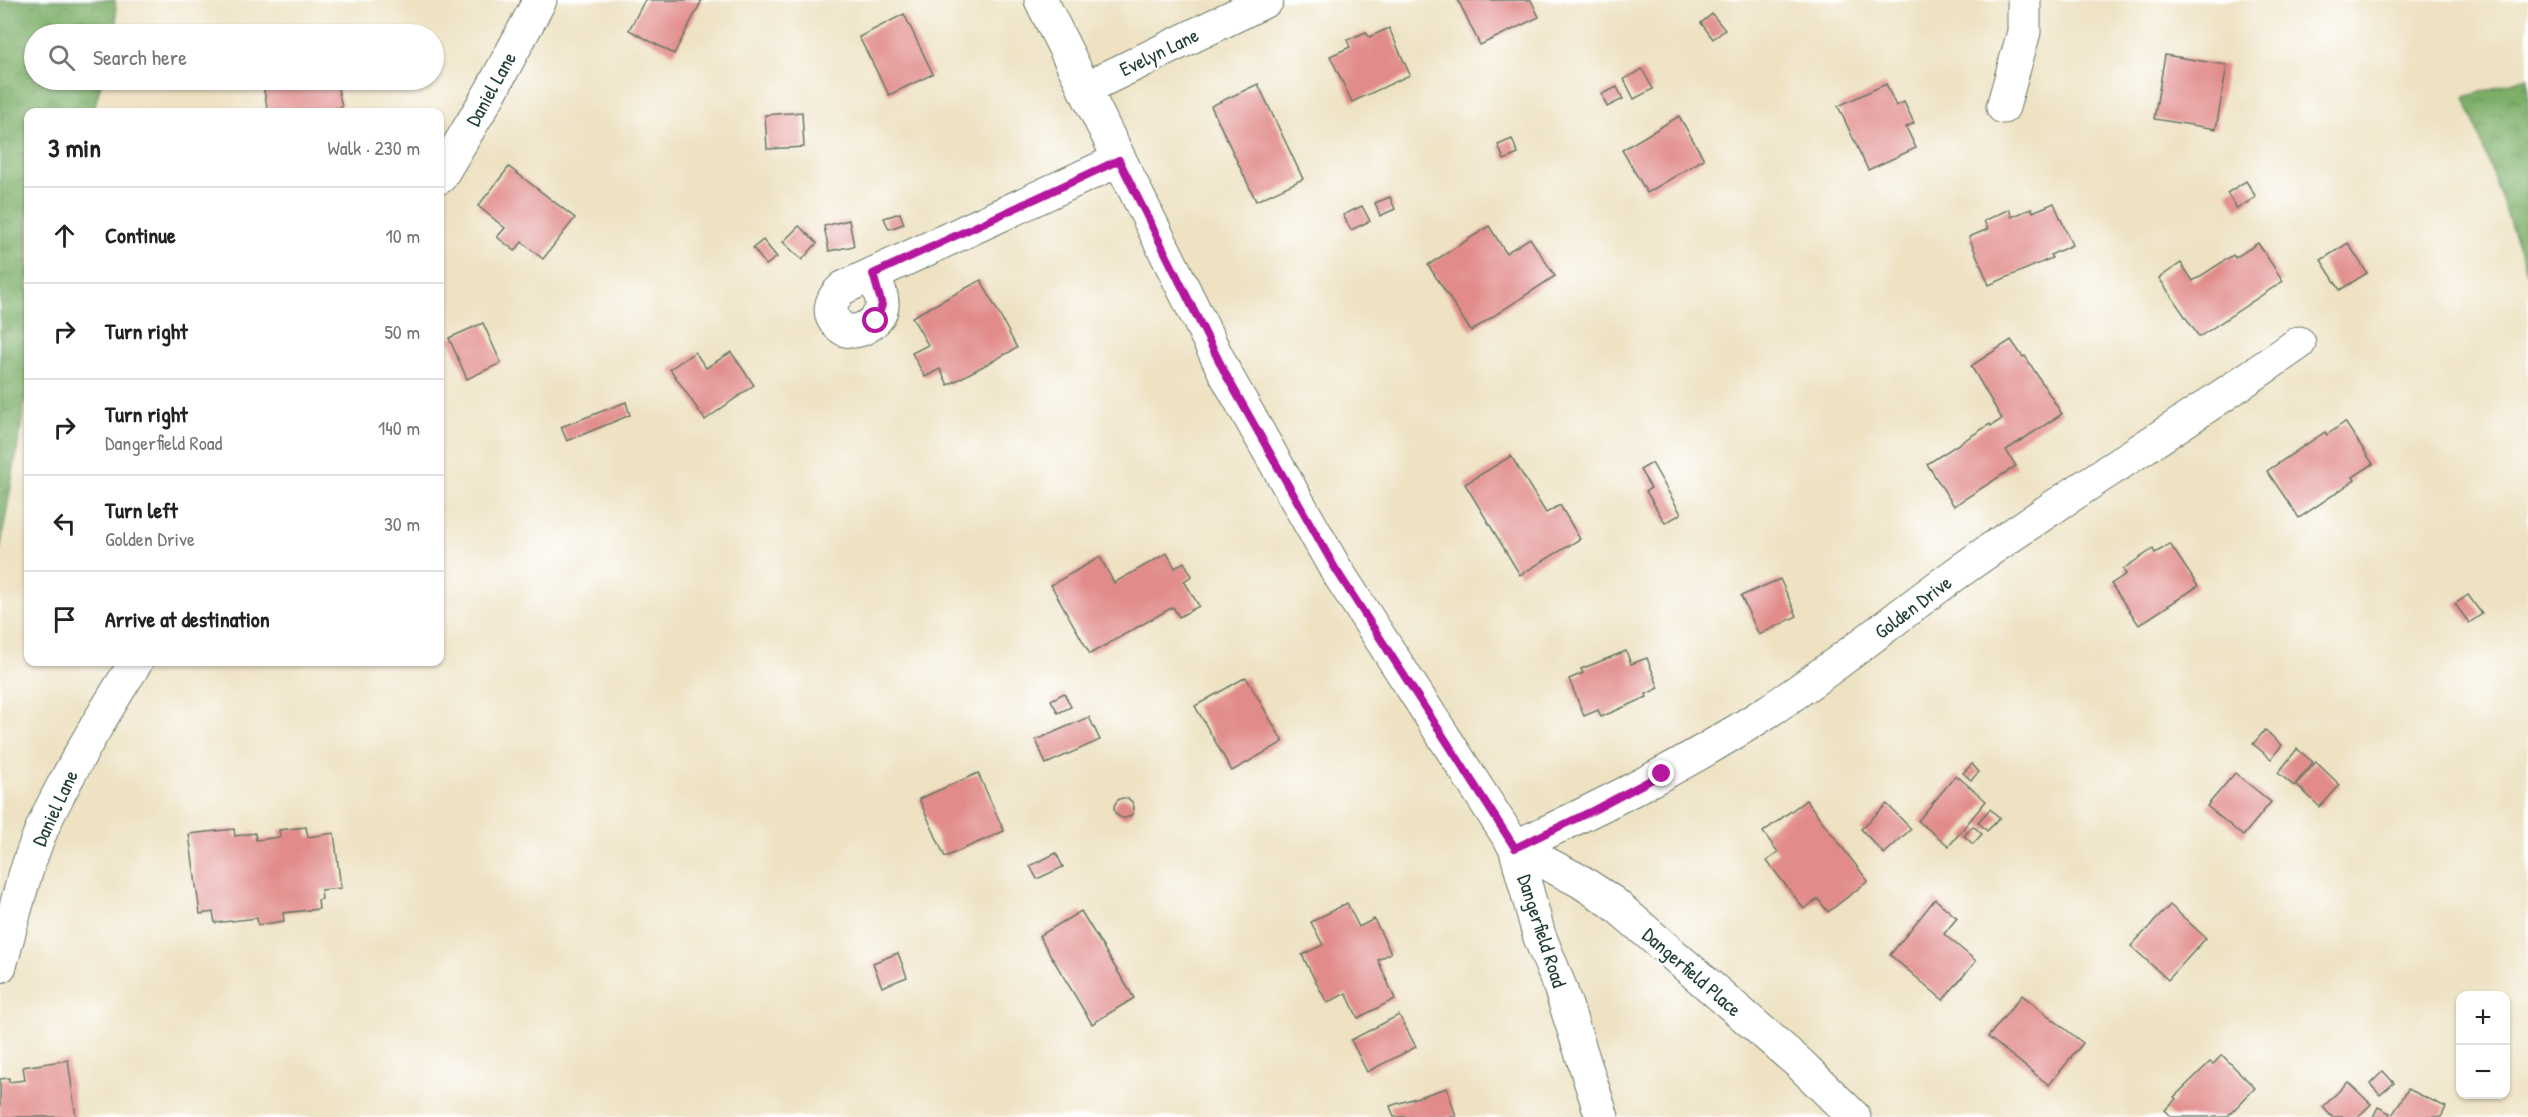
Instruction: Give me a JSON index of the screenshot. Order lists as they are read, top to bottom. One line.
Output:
{"streets":{"street":["Evelyn Lane","Daniel Lane","Golden Drive","Dangerfield Road","Dangerfield Place"]},"crossings":[["Evelyn Lane","Dangerfield Road"],["Golden Drive","Dangerfield Road"],["Golden Drive","Dangerfield Place"],["Dangerfield Road","Dangerfield Place"]],"page":{"search":"Search here","heading":["3 min","Walk · 230 m"],"list":[["Continue","10 m"],["Turn right","50 m"],["Turn right","Dangerfield Road","140 m"],["Turn left","Golden Drive","30 m"],"Arrive at destination"],"map_buttons":["+","−"]}}
